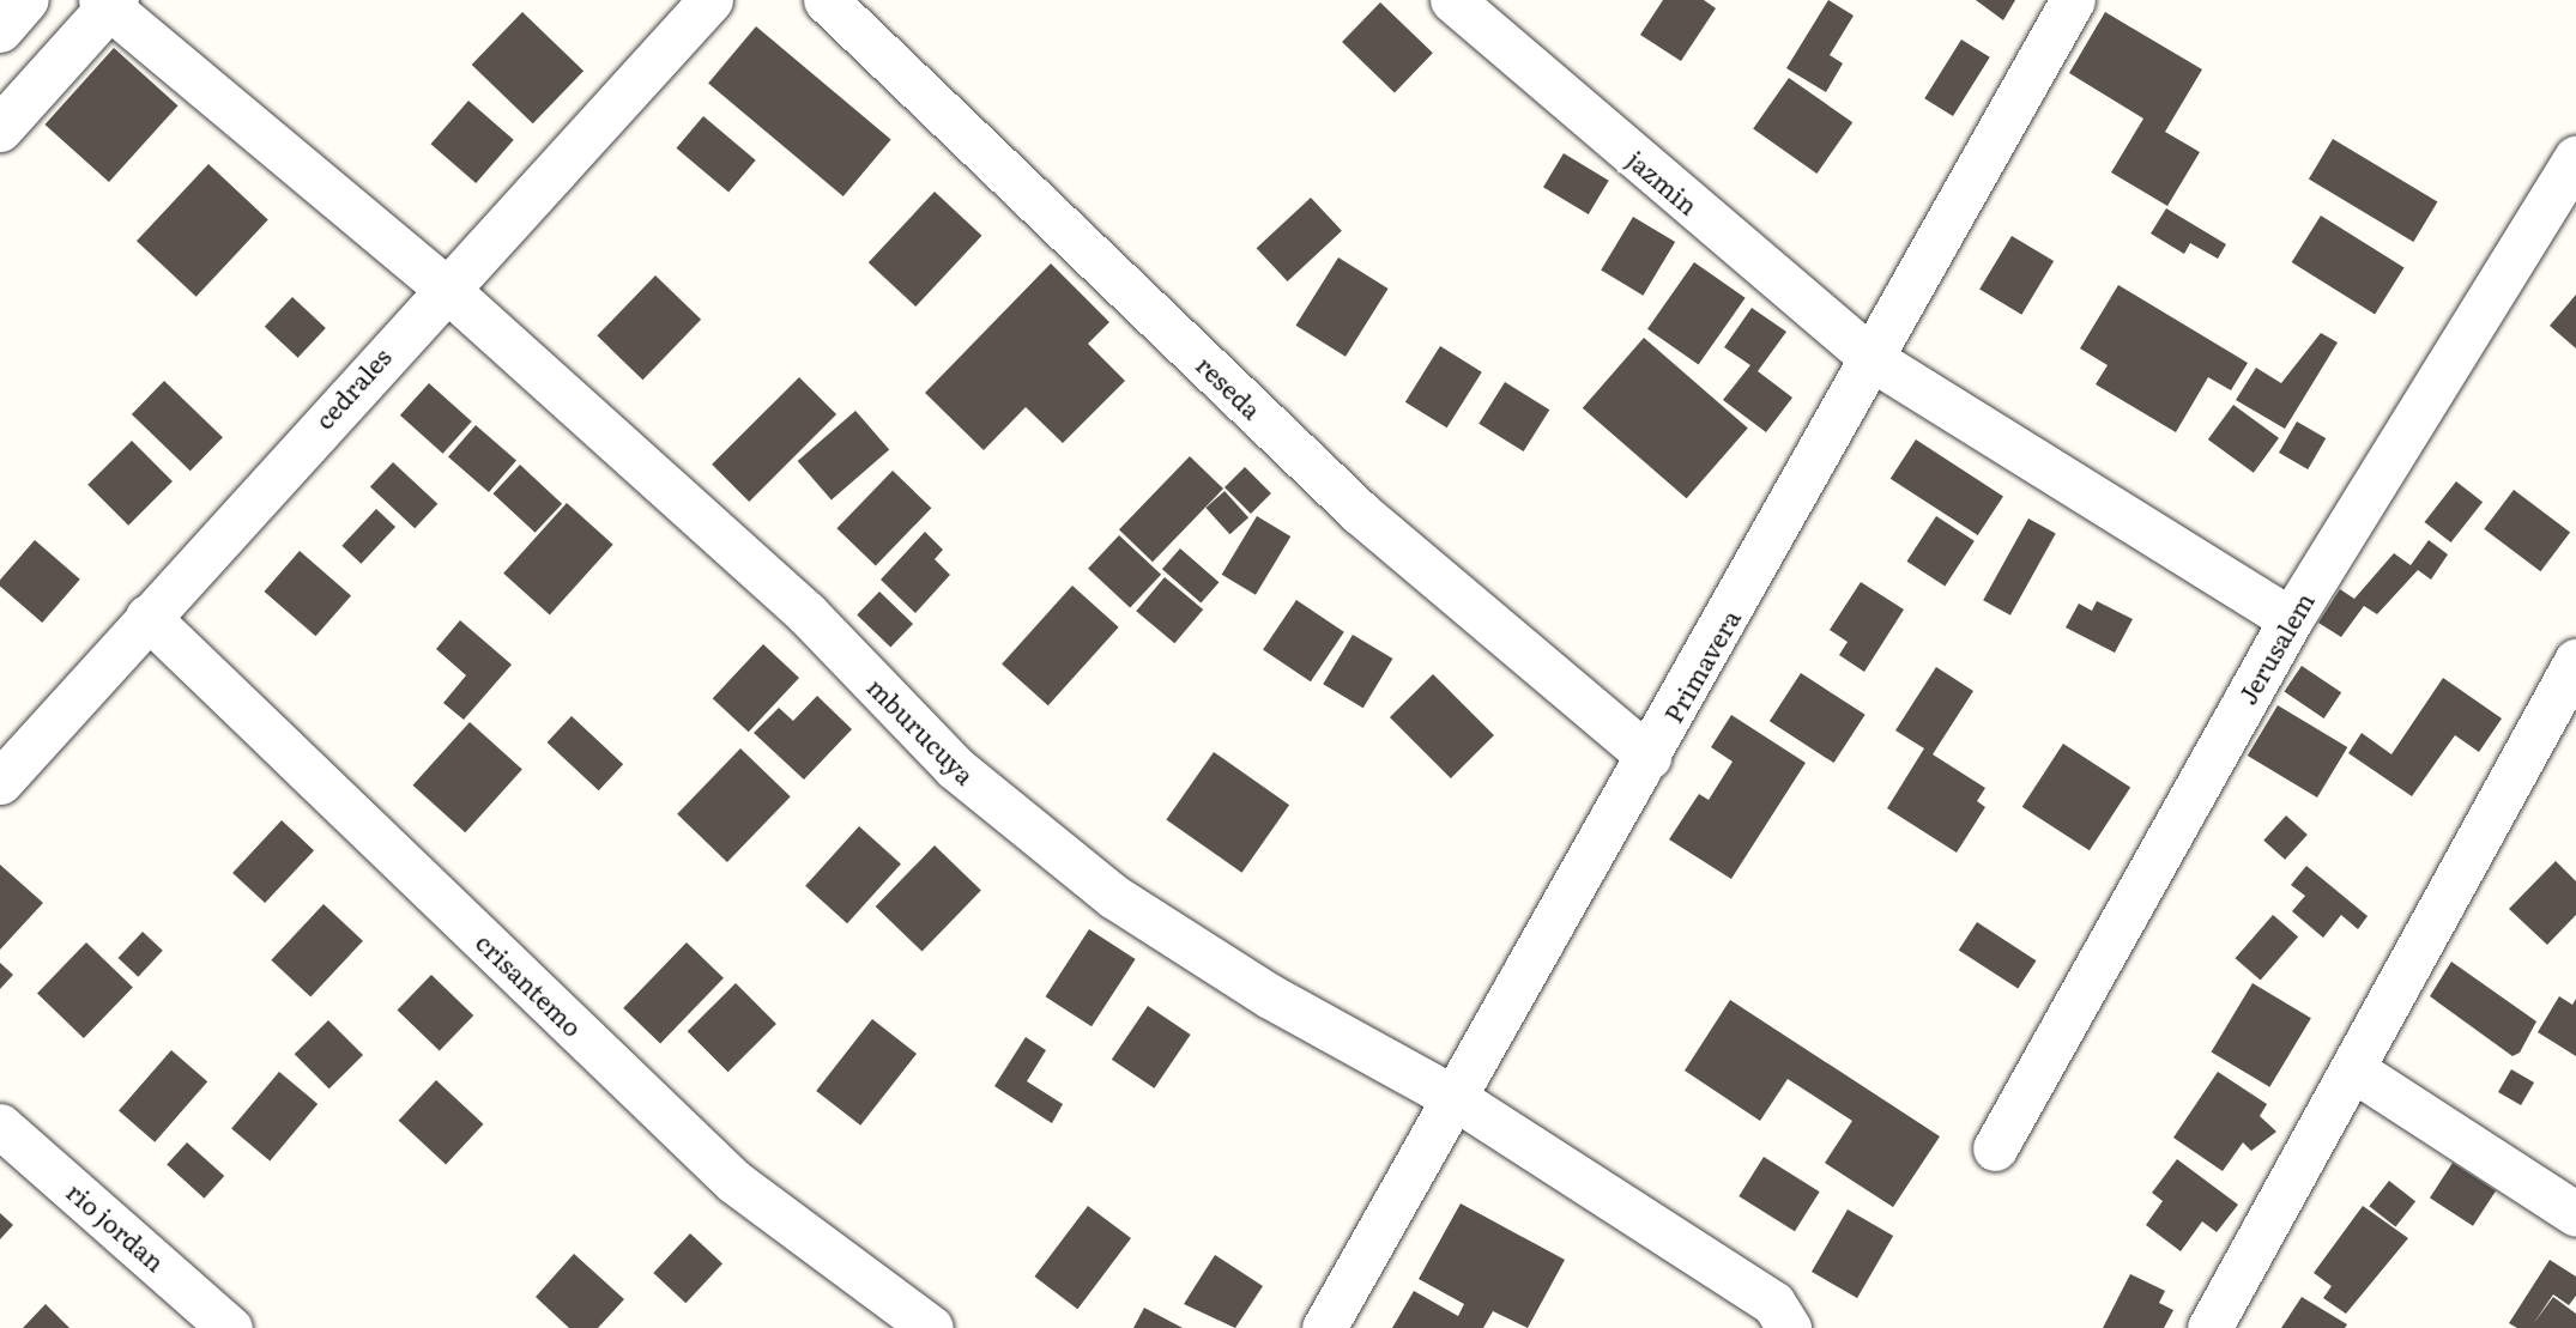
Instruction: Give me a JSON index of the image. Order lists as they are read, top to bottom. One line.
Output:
{"streets":{"street":["jazmin","reseda","cedrales","Jerusalem","Primavera","mburucuya","crisantemo","rio jordan"]},"crossings":[["jazmin","Jerusalem"],["jazmin","Primavera"],["reseda","Primavera"],["cedrales","mburucuya"],["cedrales","crisantemo"],["Primavera","mburucuya"]]}
